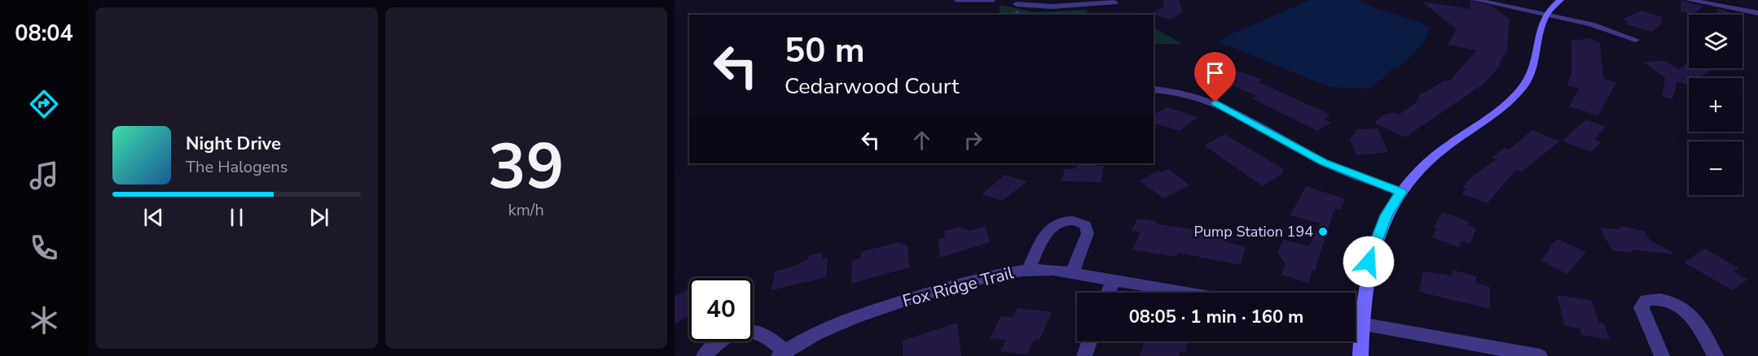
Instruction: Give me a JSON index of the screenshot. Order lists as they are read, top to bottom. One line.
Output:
{"streets":{"street":["Fox Ridge Trail"]},"places":["Pump Station 194"],"page":{"tabs":"08:04","tile":["39","km/h"],"map_buttons":["+","−"],"turn":["50 m","Cedarwood Court"],"song":["Night Drive","The Halogens"],"limit":"40","trip":"08:05 · 1 min · 160 m"}}
